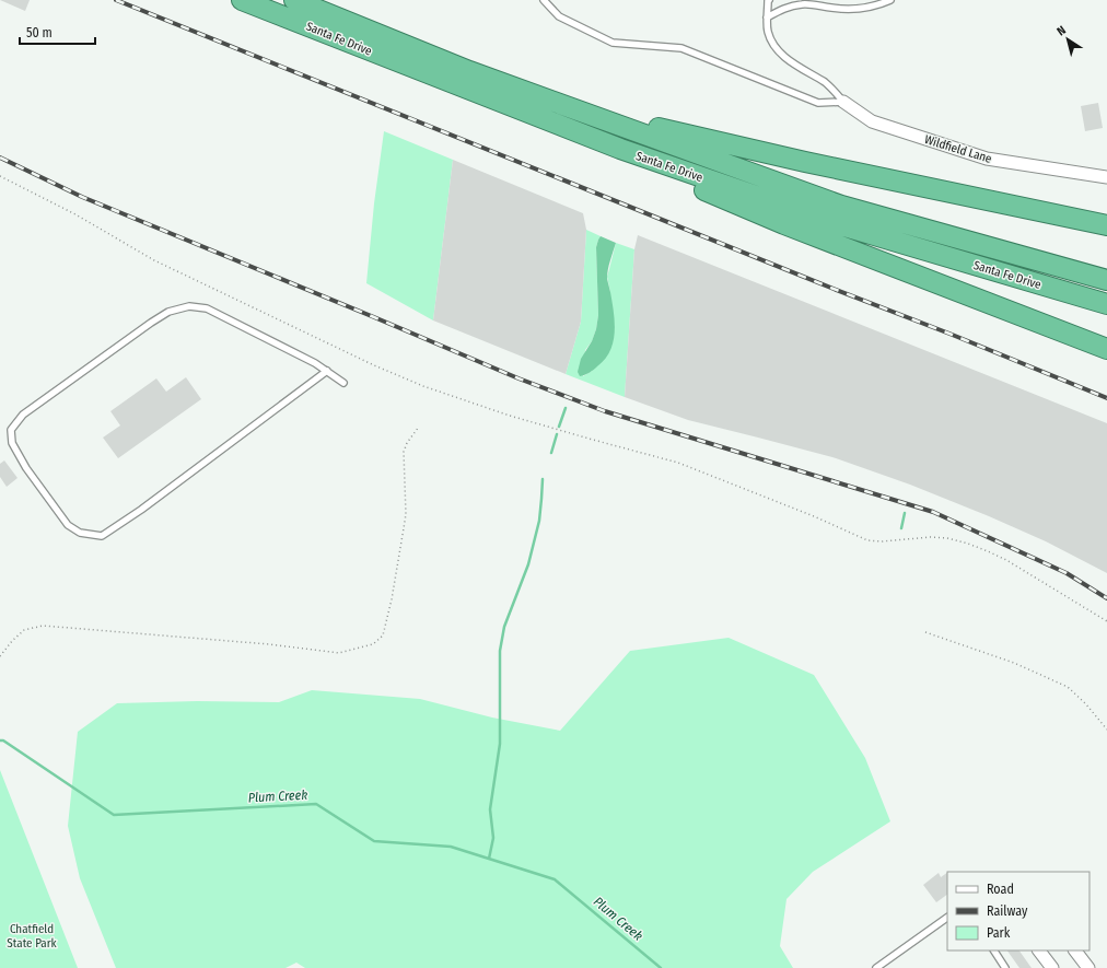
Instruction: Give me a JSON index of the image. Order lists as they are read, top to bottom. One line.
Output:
{"streets":{"highway":["Santa Fe Drive"],"street":["Wildfield Lane"]},"water":["Plum Creek"],"parks":["Chatfield State Park"],"legend":["Road","Railway","Park"],"scale_bar":"50 m","north":"top left"}
